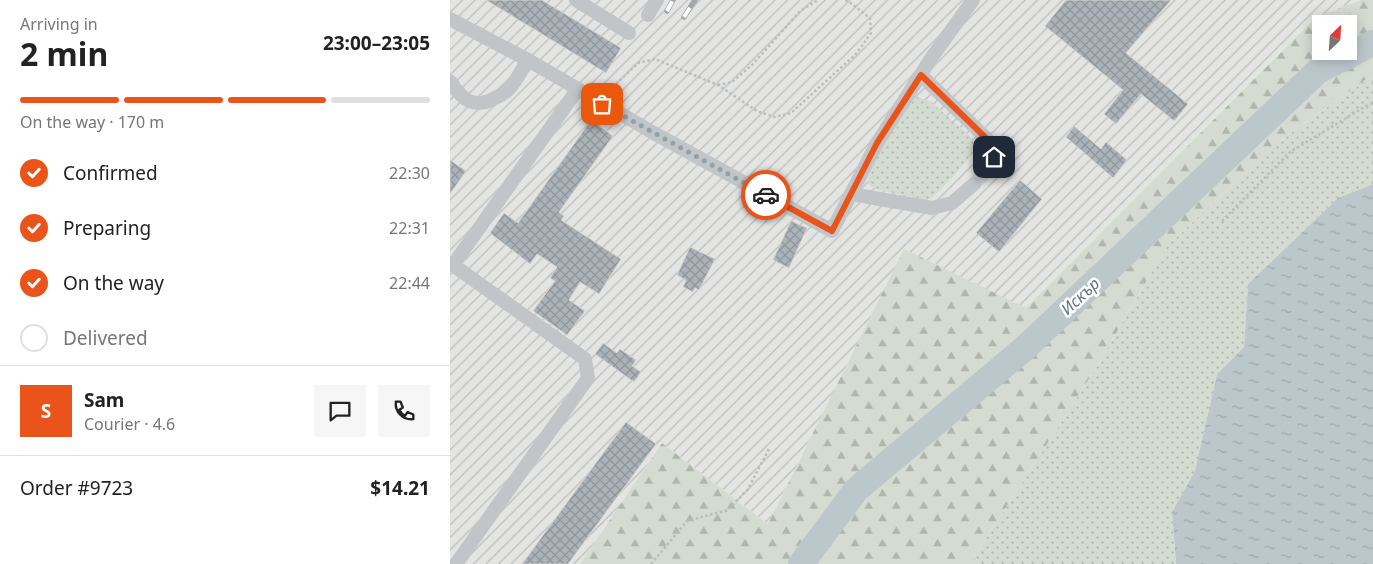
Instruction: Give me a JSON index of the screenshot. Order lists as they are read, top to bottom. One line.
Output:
{"water":["Искър"],"north":"top right","page":{"heading":["2 min","Arriving in","23:00–23:05"],"panel":["Sam","Courier · 4.6","Order #9723","$14.21"],"bar":"On the way · 170 m","list":[["Confirmed","22:30"],["Preparing","22:31"],["On the way","22:44"],"Delivered"],"round":"S"}}
